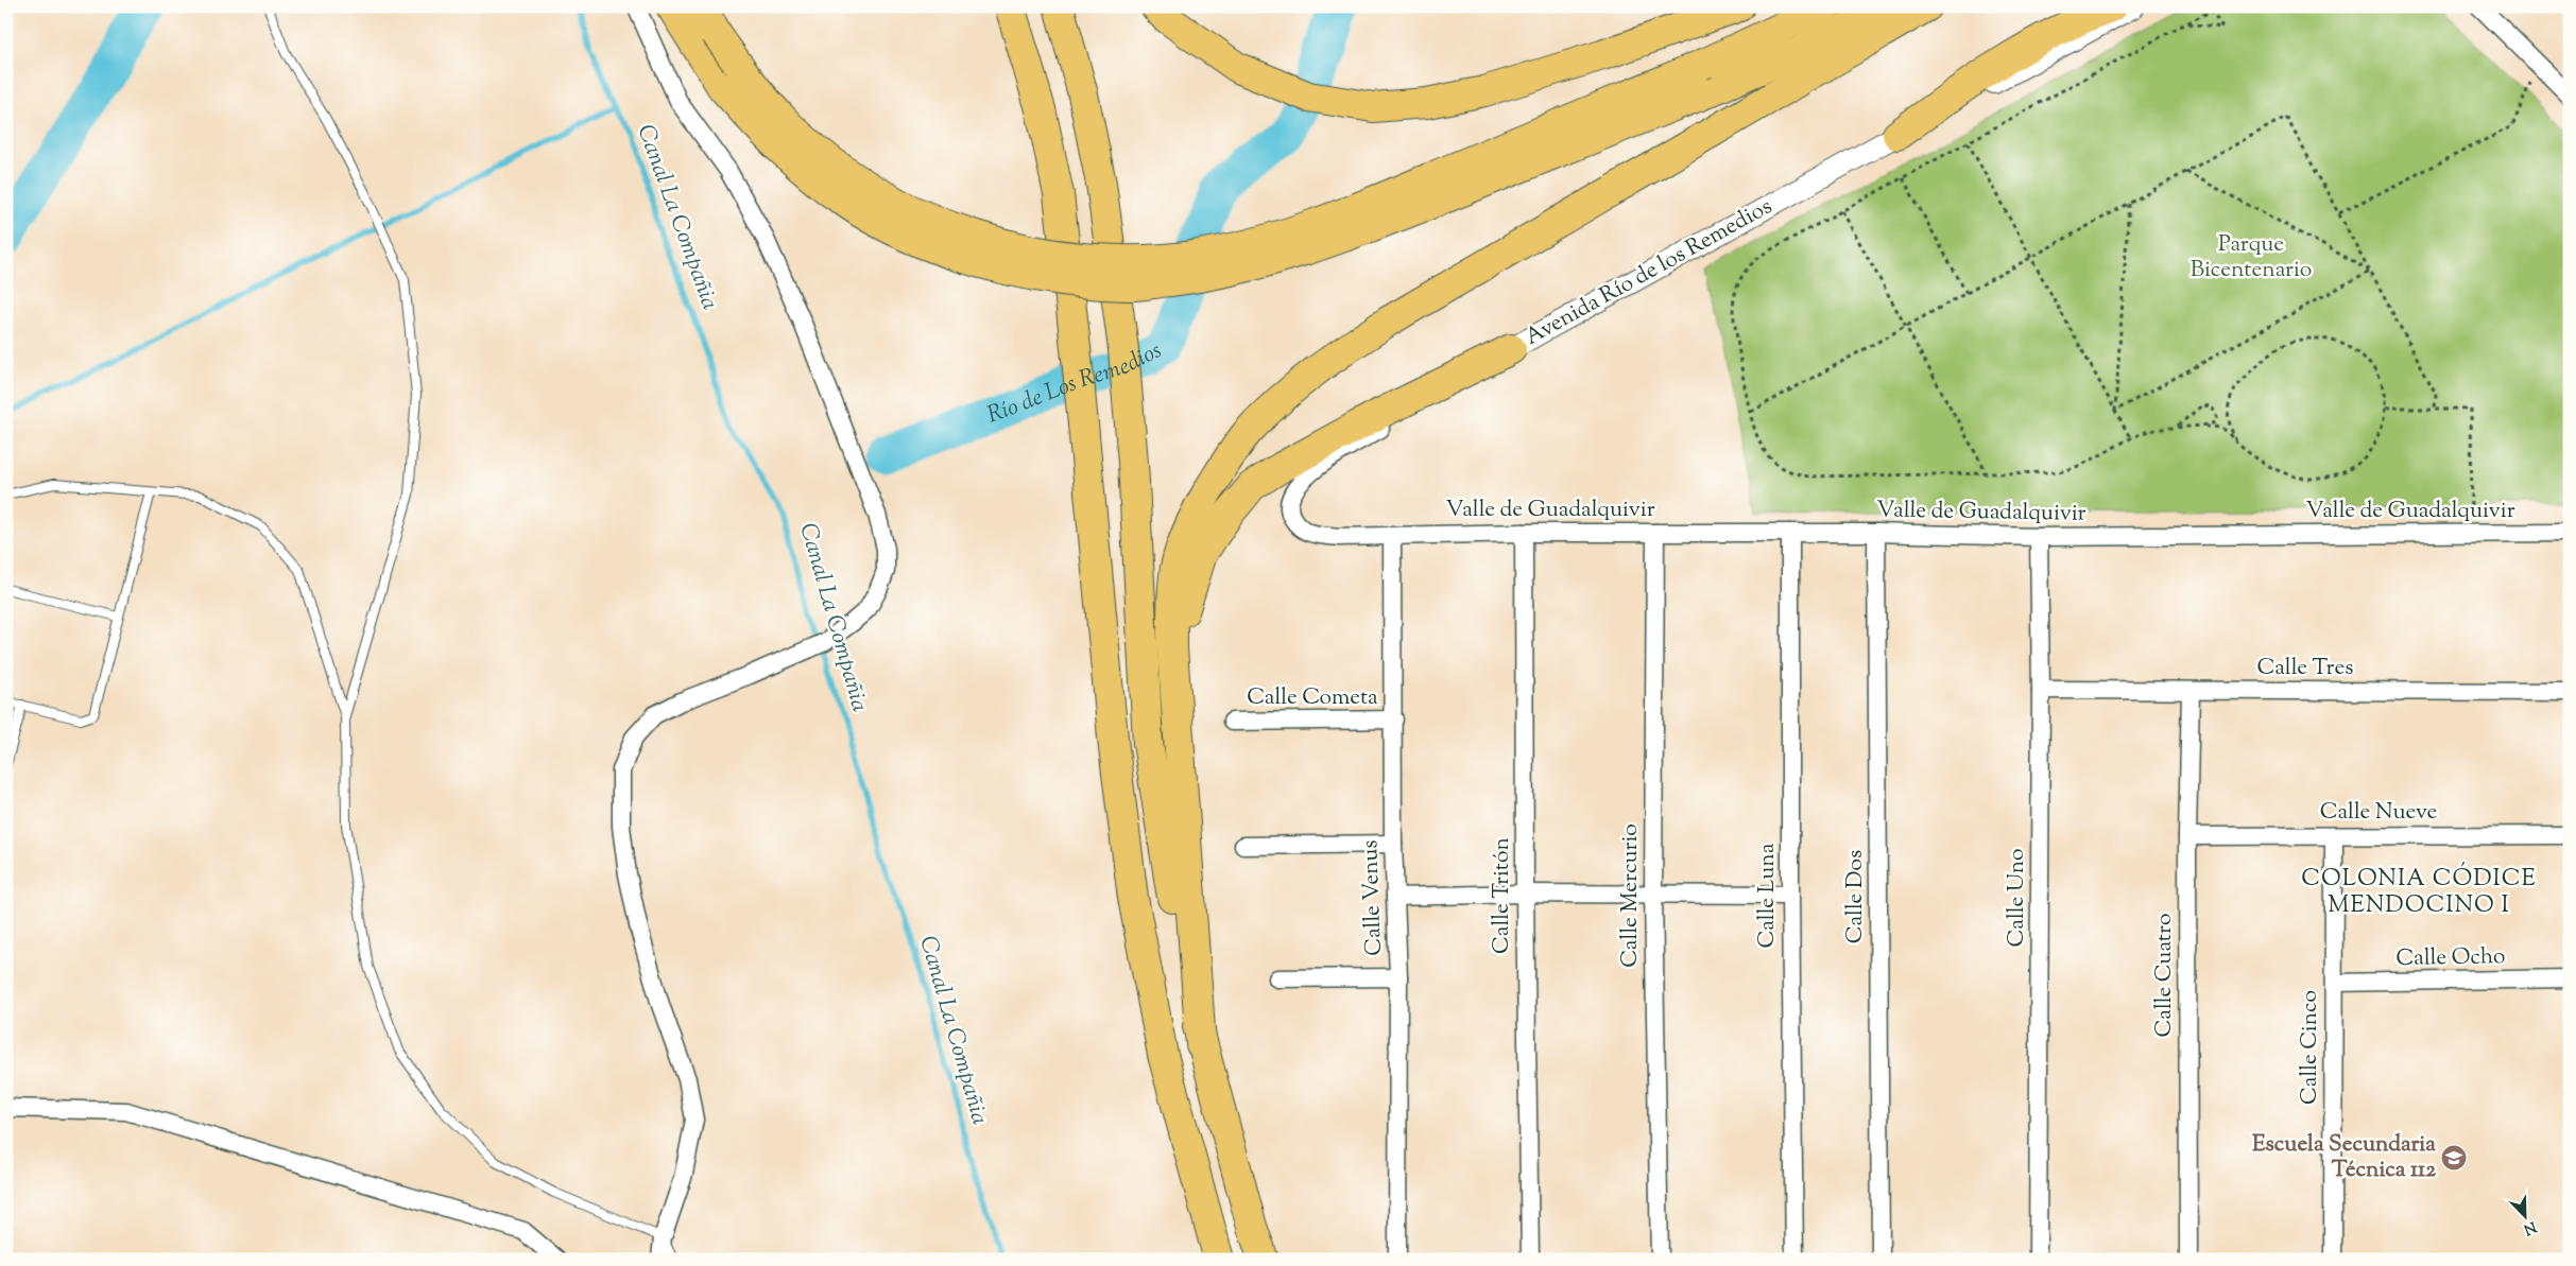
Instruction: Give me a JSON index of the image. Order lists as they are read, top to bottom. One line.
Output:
{"streets":{"street":["Avenida Río de los Remedios","Valle de Guadalquivir","Calle Tres","Calle Cometa","Calle Nueve","Calle Tritón","Calle Mercurio","Calle Luna","Calle Dos","Calle Venus","Calle Uno","Calle Ocho","Calle Cuatro","Calle Cinco"]},"crossings":[["Avenida Río de los Remedios","Valle de Guadalquivir"],["Avenida Río de los Remedios","Calle Venus"],["Valle de Guadalquivir","Calle Tritón"],["Valle de Guadalquivir","Calle Mercurio"],["Valle de Guadalquivir","Calle Luna"],["Valle de Guadalquivir","Calle Dos"],["Valle de Guadalquivir","Calle Venus"],["Valle de Guadalquivir","Calle Uno"],["Calle Tres","Calle Uno"],["Calle Tres","Calle Cuatro"],["Calle Cometa","Calle Venus"],["Calle Nueve","Calle Cuatro"],["Calle Nueve","Calle Cinco"],["Calle Ocho","Calle Cinco"]],"districts":["COLONIA CÓDICE MENDOCINO I"],"water":["Canal La Compañia","Río de Los Remedios"],"parks":["Parque Bicentenario"],"places":{"school or university":["Escuela Secundaria Técnica 112"]},"north":"bottom right"}
